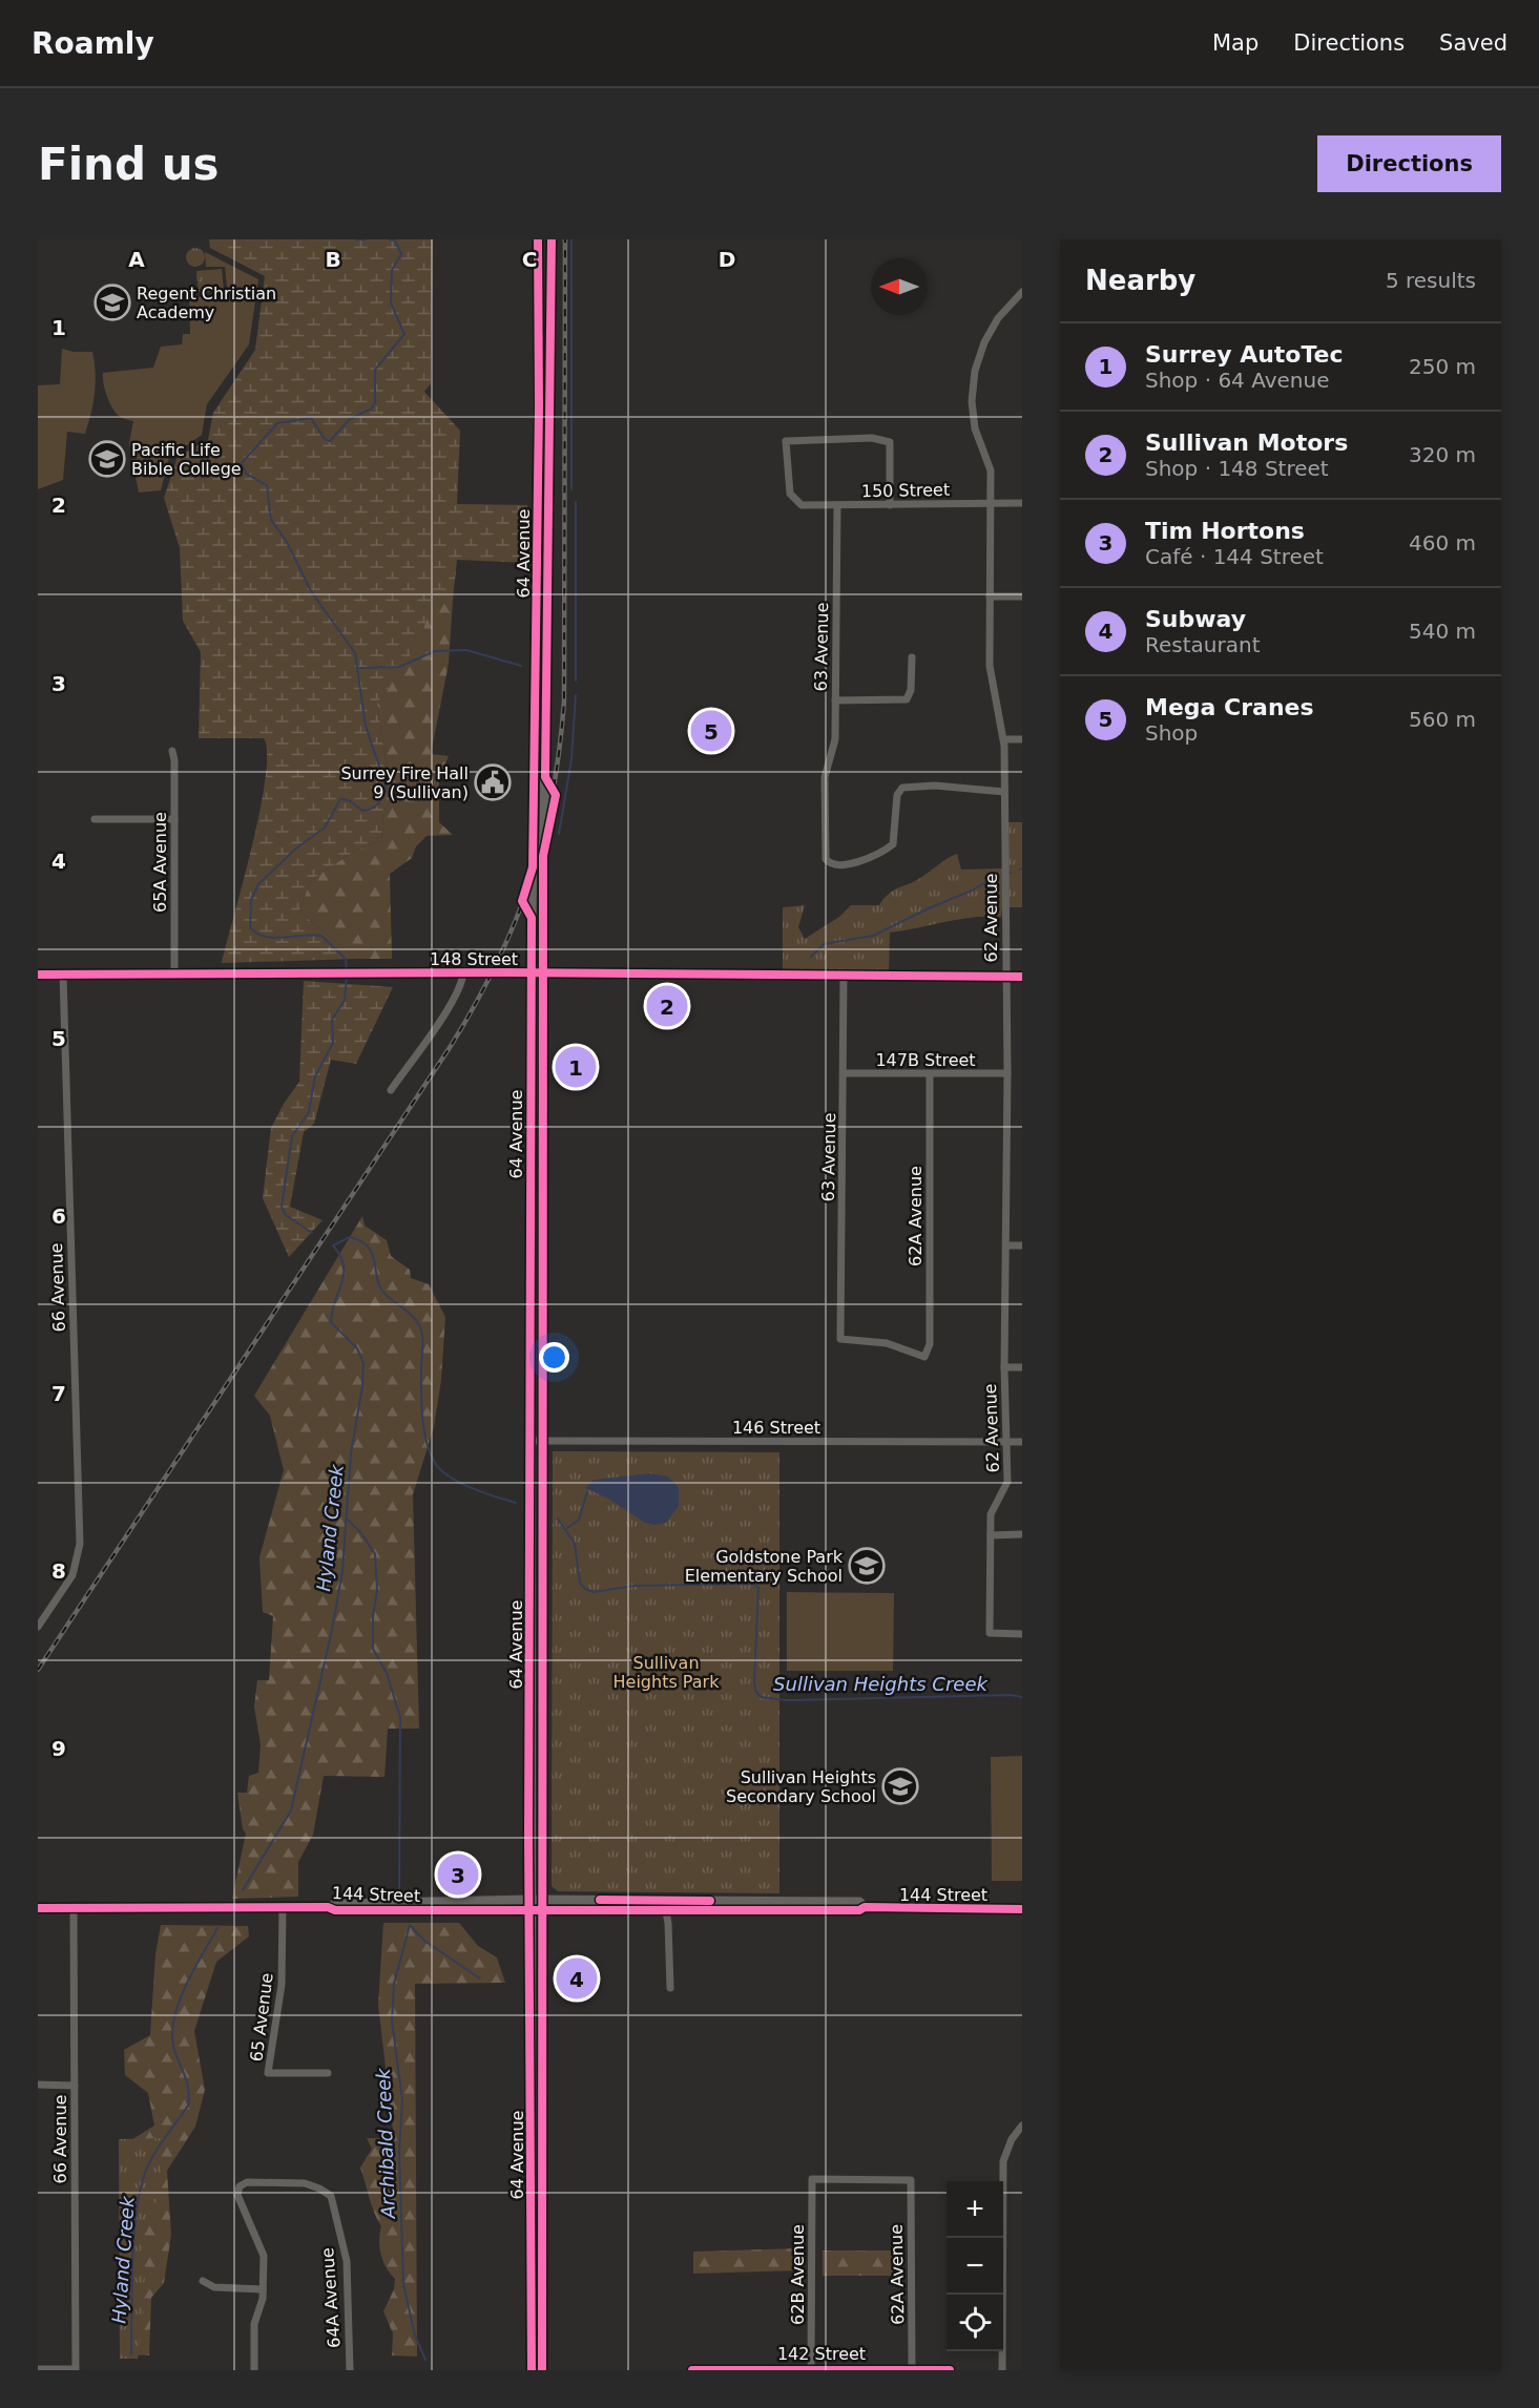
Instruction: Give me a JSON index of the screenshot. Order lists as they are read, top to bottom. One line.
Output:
{"streets":{"main road":["64 Avenue","148 Street","144 Street","142 Street"],"street":["150 Street","63 Avenue","65A Avenue","62 Avenue","147B Street","62A Avenue","66 Avenue","146 Street","65 Avenue","62B Avenue","64A Avenue"]},"crossings":[["150 Street","63 Avenue"],["150 Street","62 Avenue"],["64 Avenue","148 Street"],["64 Avenue","146 Street"],["64 Avenue","144 Street"],["63 Avenue","62 Avenue"],["63 Avenue","148 Street"],["63 Avenue","147B Street"],["63 Avenue","62A Avenue"],["65A Avenue","148 Street"],["62 Avenue","148 Street"],["62 Avenue","147B Street"],["62 Avenue","146 Street"],["148 Street","66 Avenue"],["147B Street","62A Avenue"],["62A Avenue","62B Avenue"],["62A Avenue","142 Street"],["66 Avenue","144 Street"],["144 Street","65 Avenue"],["62B Avenue","142 Street"]],"water":["Hyland Creek","Sullivan Heights Creek","Archibald Creek"],"parks":["Sullivan Heights Park"],"places":{"school or university":["Regent Christian Academy","Pacific Life Bible College","Goldstone Park Elementary School","Sullivan Heights Secondary School"],"public building":["Surrey Fire Hall 9 (Sullivan)"]},"north":"left","page":{"header":"Roamly","nav":["Map","Directions","Saved"],"buttons":"Directions","title":"Find us","heading":["Nearby","5 results"],"list":[{"mark":"1","name":"Surrey AutoTec","note":"Shop · 64 Avenue","value":"250 m"},{"mark":"2","name":"Sullivan Motors","note":"Shop · 148 Street","value":"320 m"},{"mark":"3","name":"Tim Hortons","note":"Café · 144 Street","value":"460 m"},{"mark":"4","name":"Subway","note":"Restaurant","value":"540 m"},{"mark":"5","name":"Mega Cranes","note":"Shop","value":"560 m"}],"pins":["5","2","1","3","4"],"map_buttons":["+","−"]},"grid":{"columns":["A","B","C","D"],"rows":["1","2","3","4","5","6","7","8","9"]}}
